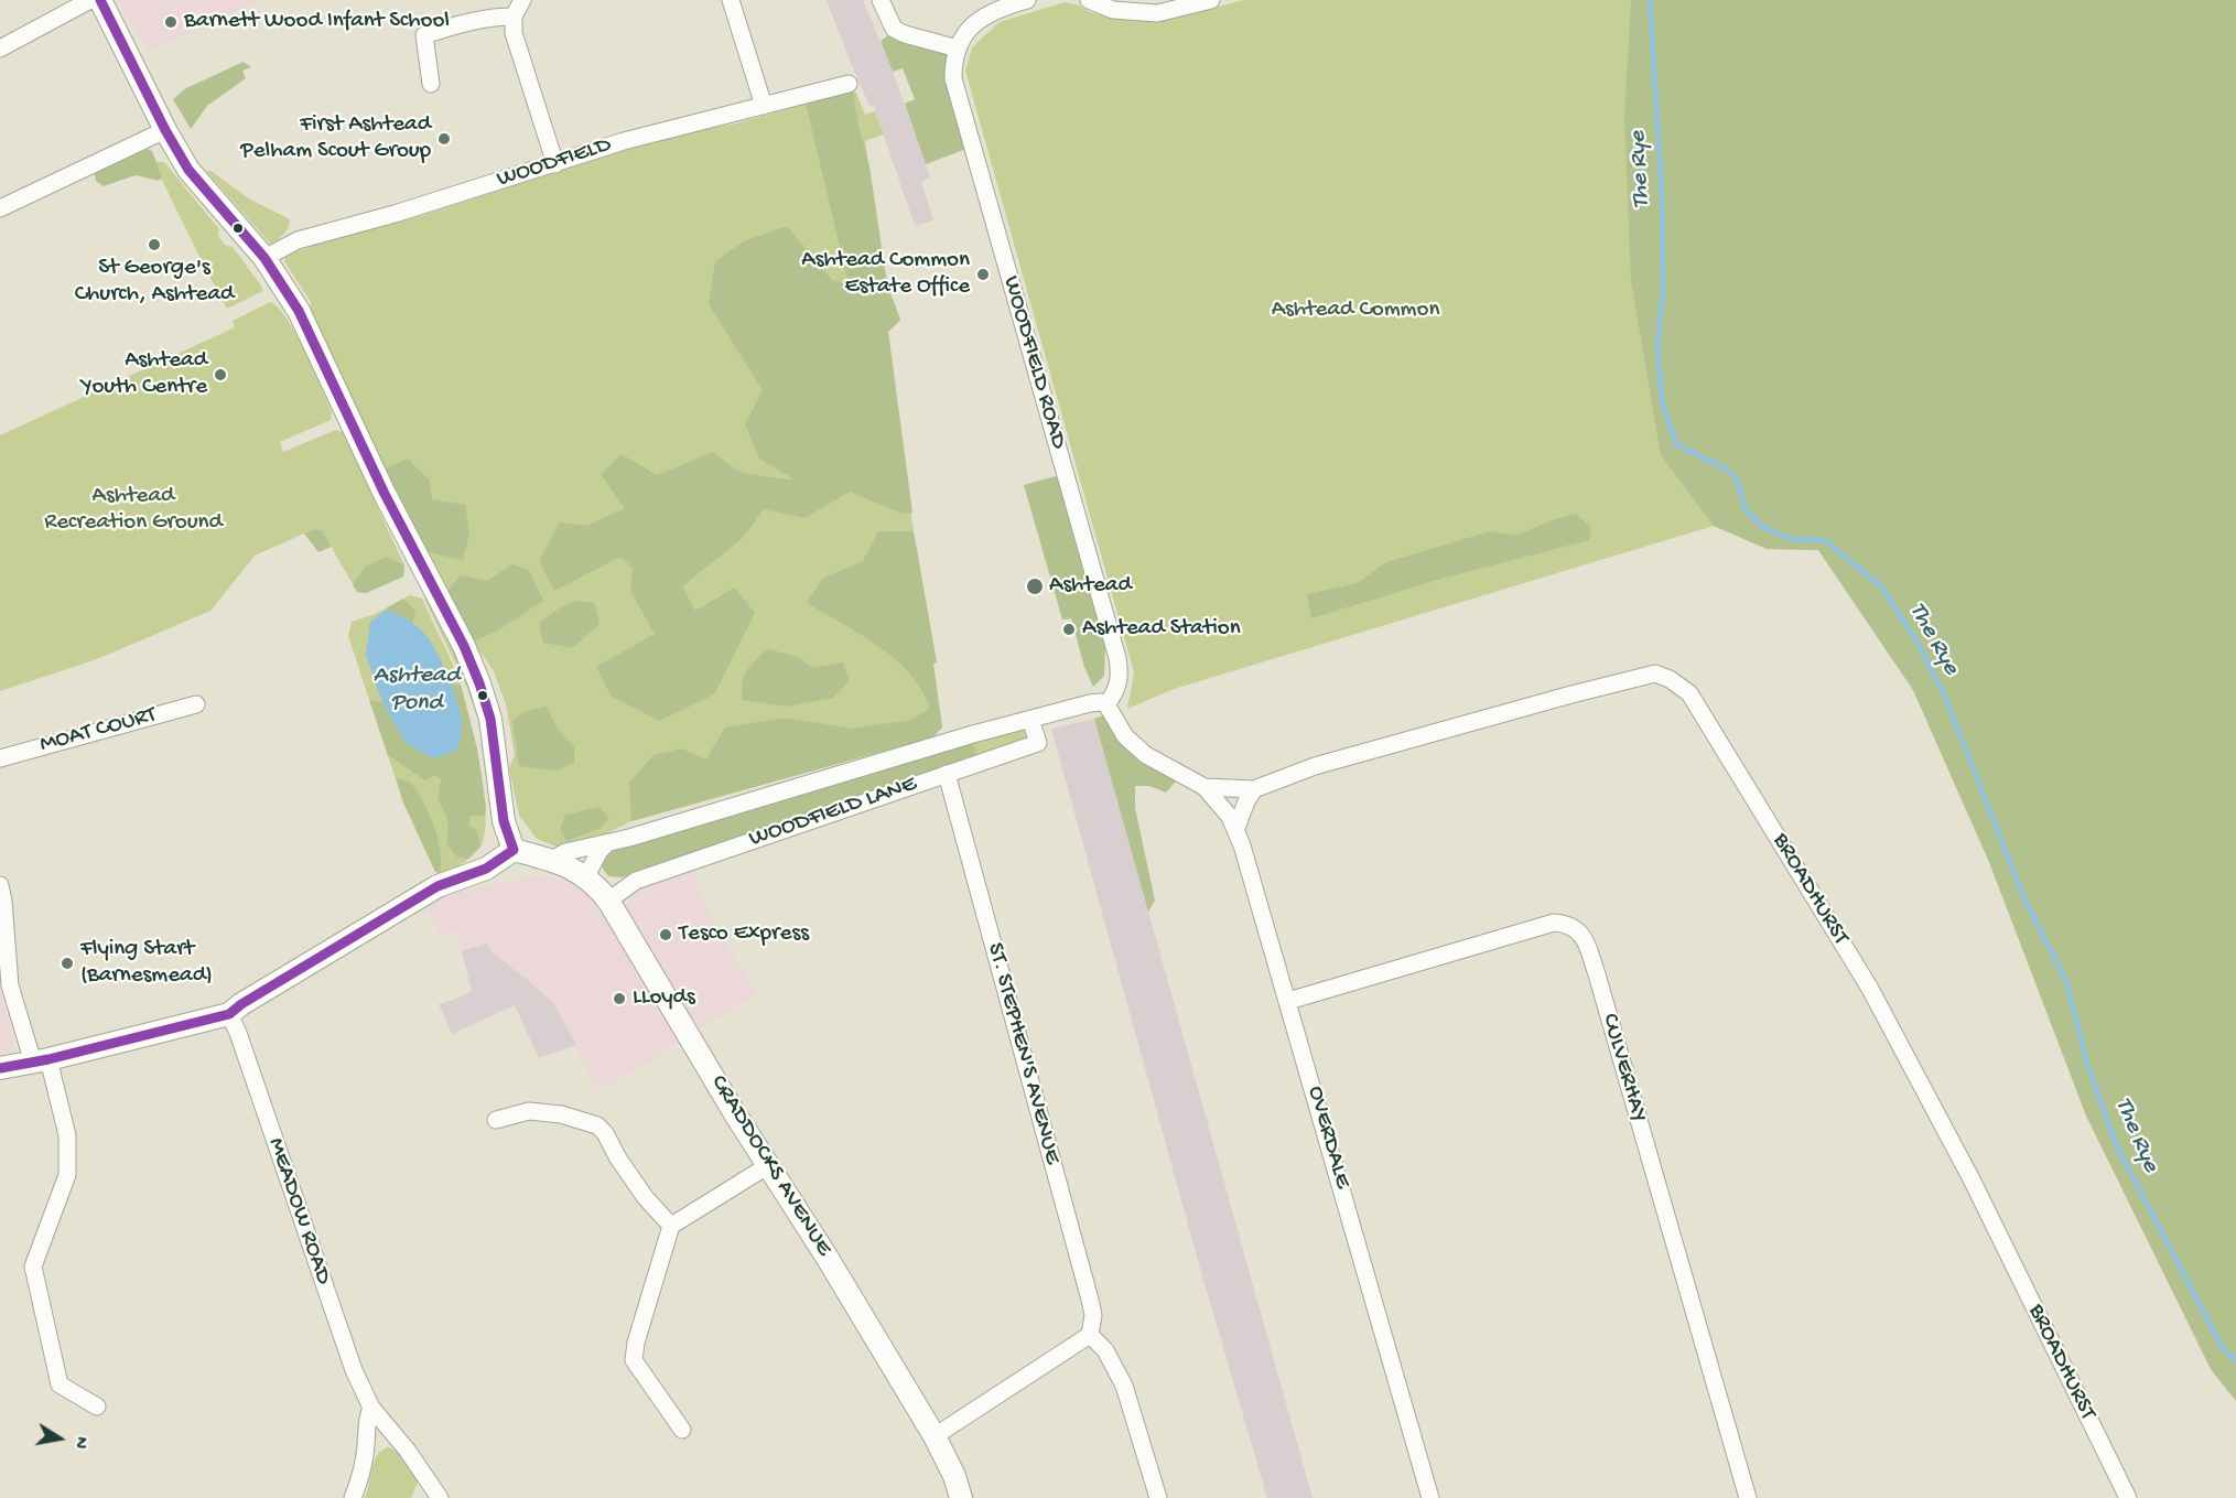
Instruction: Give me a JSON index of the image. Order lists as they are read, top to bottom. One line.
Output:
{"streets":{"street":["WOODFIELD","WOODFIELD ROAD","MOAT COURT","WOODFIELD LANE","BROADHURST","ST. STEPHEN'S AVENUE","CULVERHAY","OVERDALE","CRADDOCKS AVENUE","MEADOW ROAD"]},"crossings":[["WOODFIELD ROAD","WOODFIELD LANE"],["WOODFIELD ROAD","BROADHURST"],["WOODFIELD LANE","BROADHURST"],["WOODFIELD LANE","ST. STEPHEN'S AVENUE"],["WOODFIELD LANE","CRADDOCKS AVENUE"],["BROADHURST","OVERDALE"],["CULVERHAY","OVERDALE"]],"water":["The Rye","Ashtead Pond"],"parks":["Ashtead Common","Ashtead Recreation Ground"],"places":["Barnett Wood Infant School","First Ashtead Pelham Scout Group","St George's Church, Ashtead","Ashtead Common Estate Office","Ashtead Youth Centre","Ashtead","Ashtead Station","Tesco Express","Flying Start (Barnesmead)","LLoyds"],"north":"right"}
